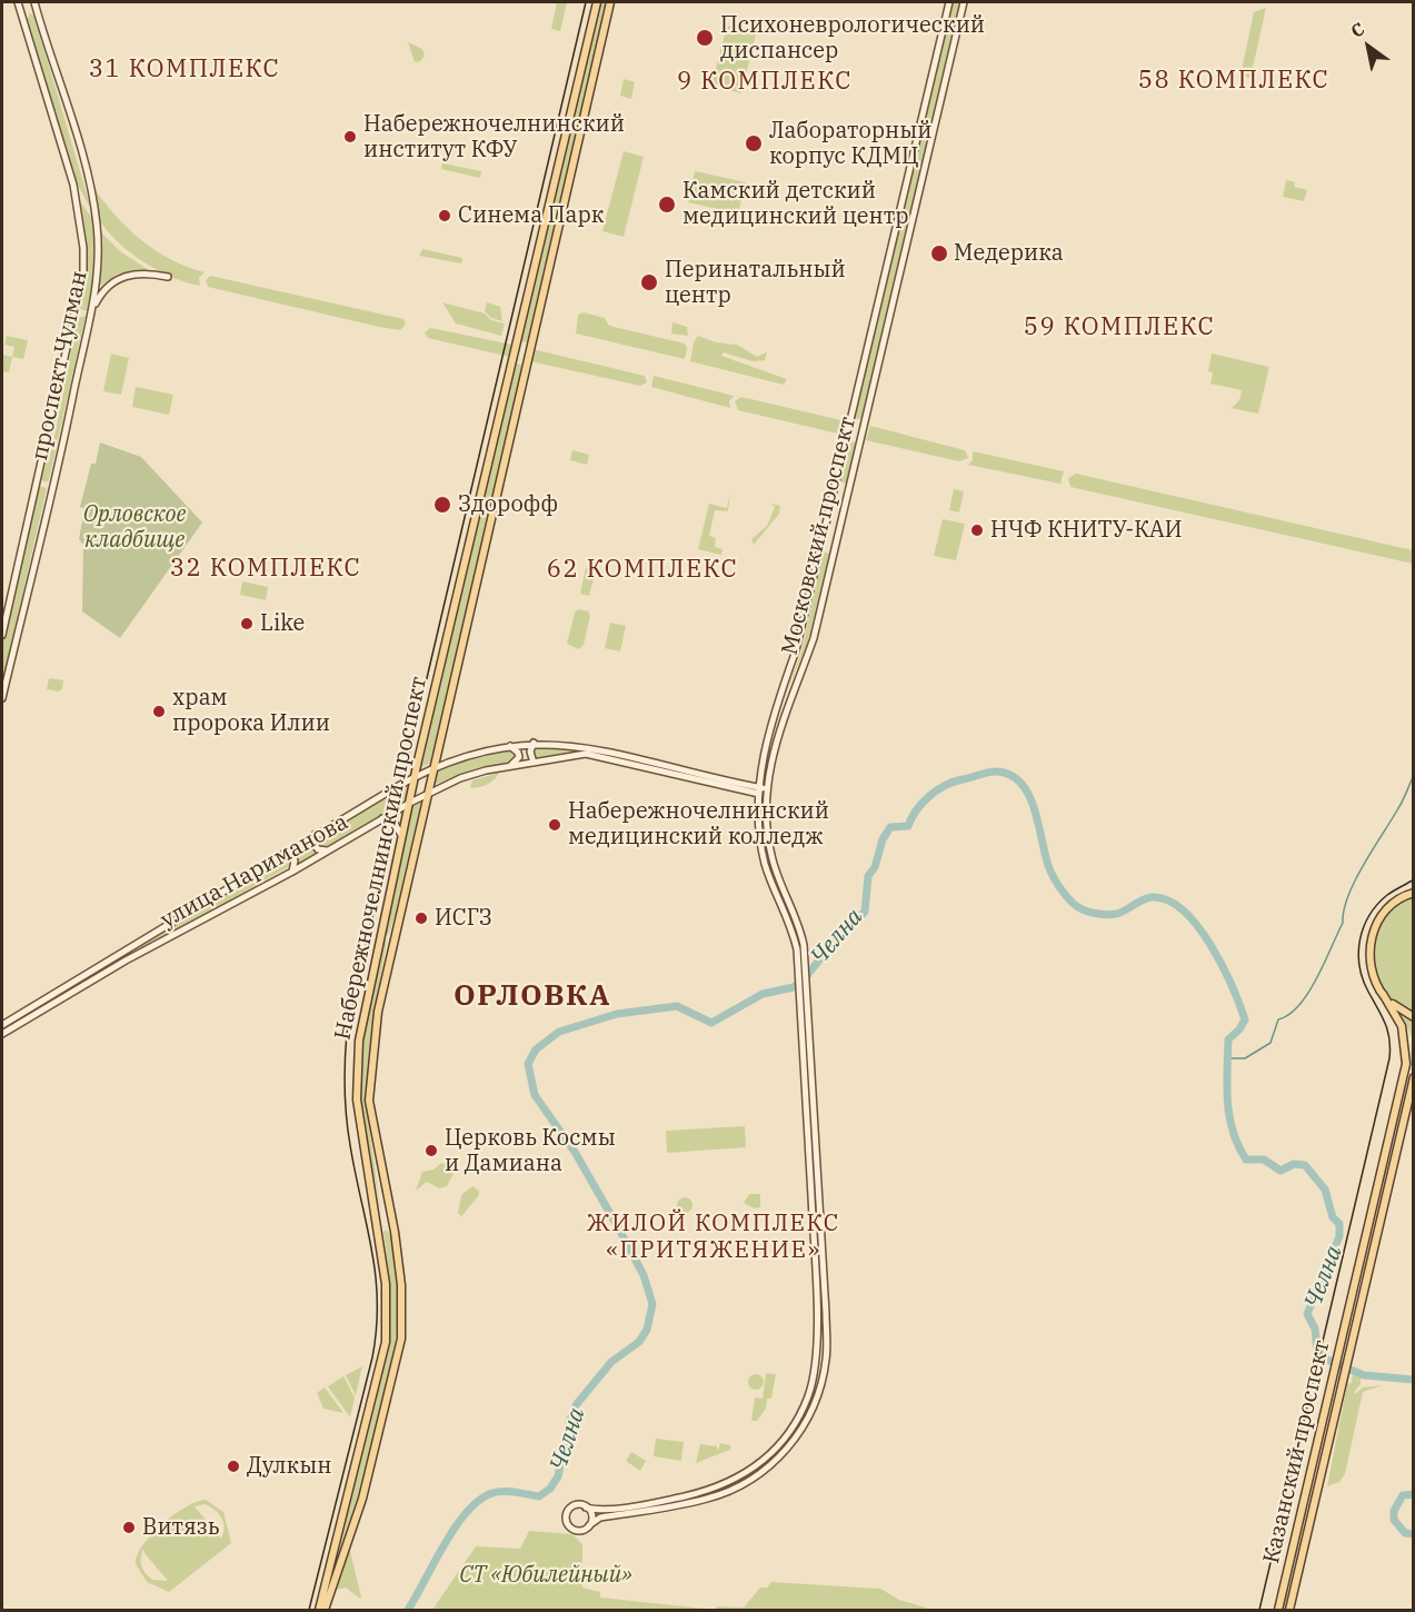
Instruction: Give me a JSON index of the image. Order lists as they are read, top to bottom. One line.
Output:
{"streets":{"main road":["проспект Чулман","Московский проспект","Набережночелнинский проспект","улица Нариманова","Казанский проспект"]},"crossings":[["Московский проспект","улица Нариманова"],["Набережночелнинский проспект","улица Нариманова"]],"districts":["31 КОМПЛЕКС","58 КОМПЛЕКС","9 КОМПЛЕКС","59 КОМПЛЕКС","32 КОМПЛЕКС","62 КОМПЛЕКС","ОРЛОВКА","ЖИЛОЙ КОМПЛЕКС «ПРИТЯЖЕНИЕ»"],"water":["Челна"],"parks":["Орловское кладбище","СТ «Юбилейный»"],"places":["Психоневрологический диспансер","Набережночелнинский институт КФУ","Лабораторный корпус КДМЦ","Камский детский медицинский центр","Синема Парк","Медерика","Перинатальный центр","Здорофф","НЧФ КНИТУ-КАИ","Like","храм пророка Илии","Набережночелнинский медицинский колледж","ИСГЗ","Церковь Космы и Дамиана","Дулкын","Витязь"],"north":"top left"}
